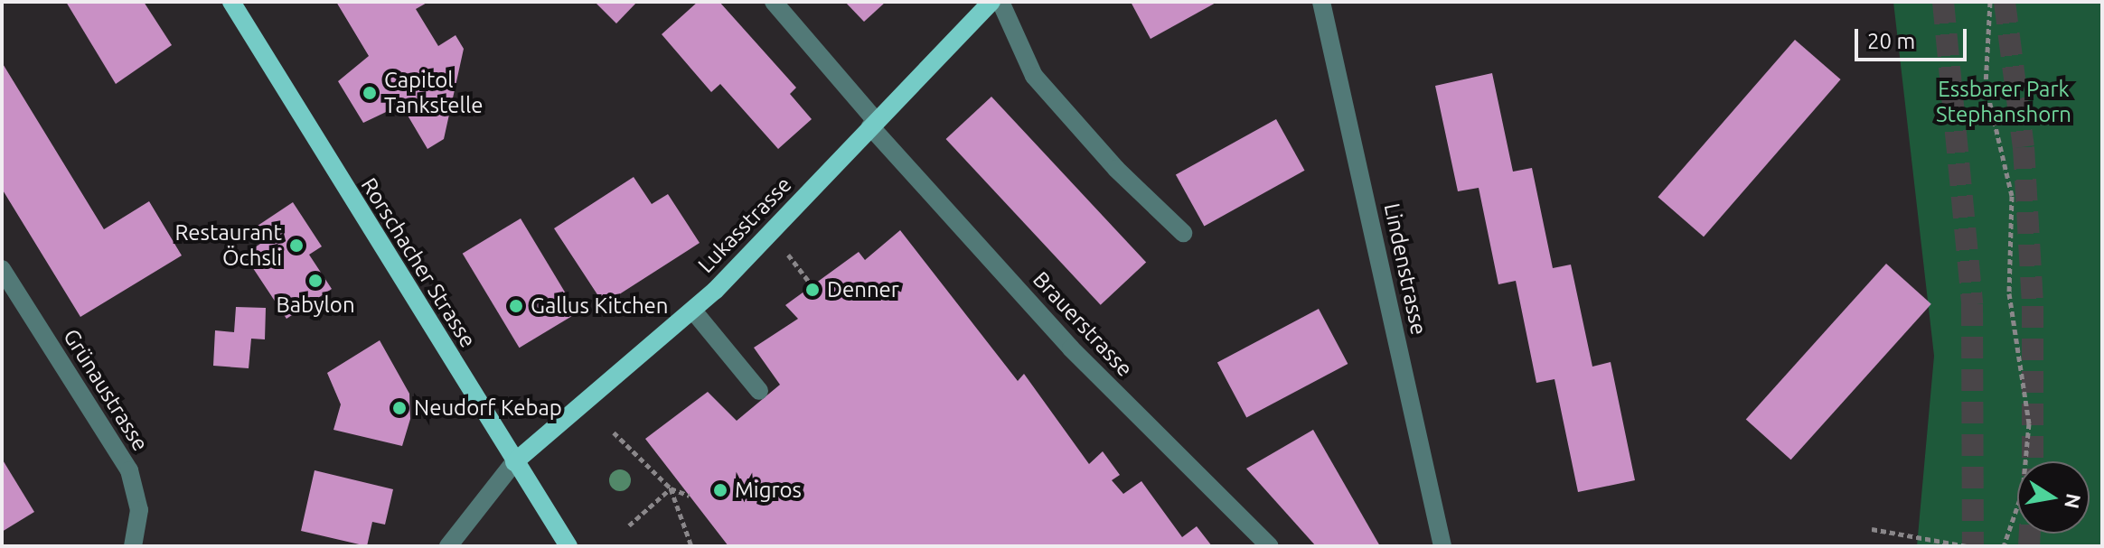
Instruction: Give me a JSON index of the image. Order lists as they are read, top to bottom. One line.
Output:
{"streets":{"main road":["Lukasstrasse","Rorschacher Strasse"],"street":["Lindenstrasse","Brauerstrasse","Grünaustrasse"]},"crossings":[["Lukasstrasse","Rorschacher Strasse"],["Lukasstrasse","Brauerstrasse"]],"parks":["Essbarer Park Stephanshorn"],"places":["Capitol Tankstelle","Restaurant Öchsli","Babylon","Denner","Gallus Kitchen","Neudorf Kebap","Migros"],"scale_bar":"20 m","north":"right"}
